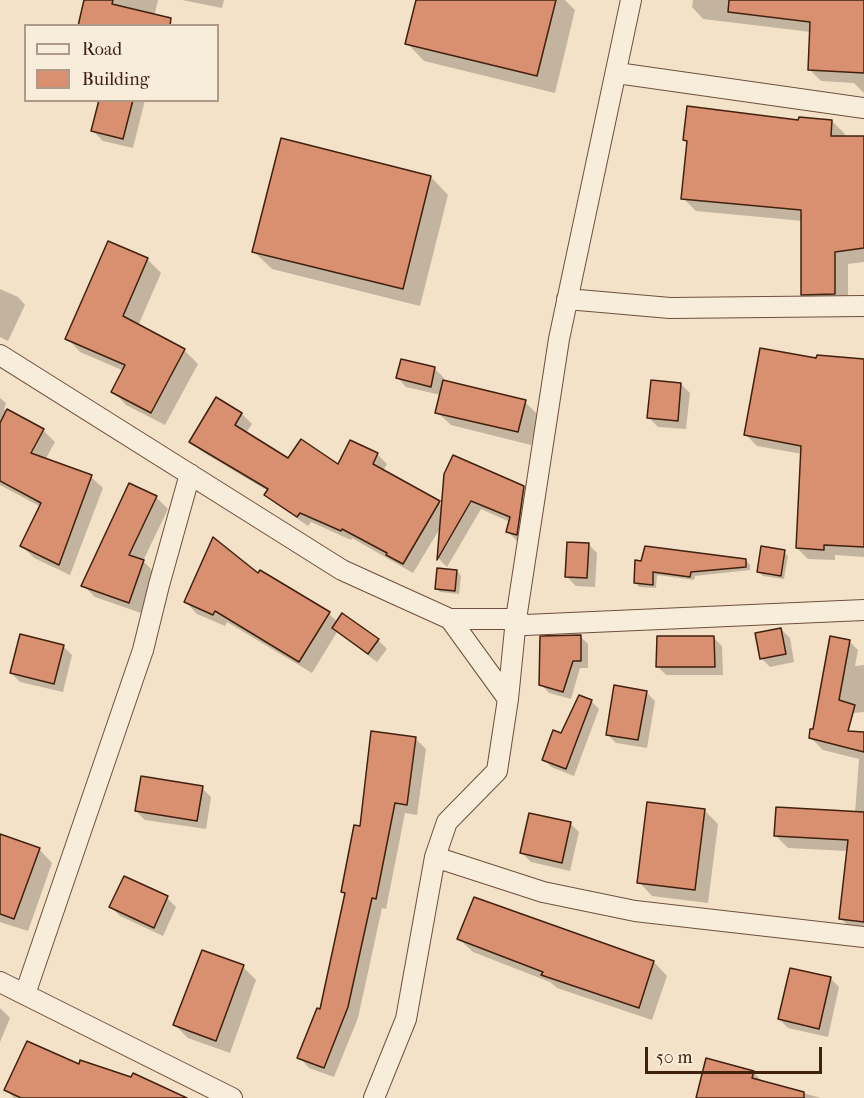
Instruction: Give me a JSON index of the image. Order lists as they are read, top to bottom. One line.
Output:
{"legend":["Road","Building"],"scale_bar":"50 m"}
